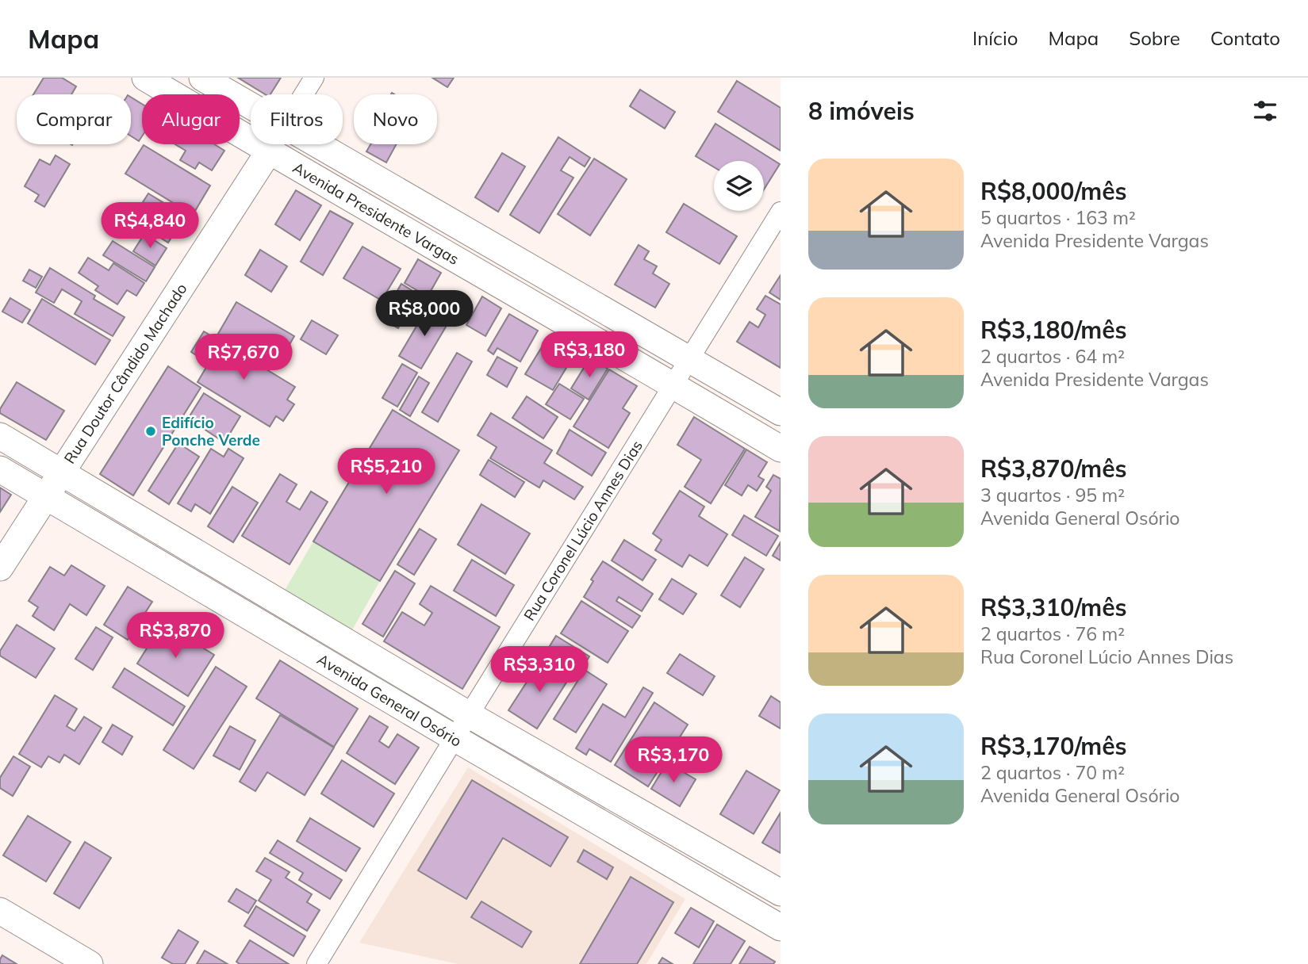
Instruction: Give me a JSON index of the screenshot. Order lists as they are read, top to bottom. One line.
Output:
{"streets":{"main road":["Avenida Presidente Vargas","Rua Doutor Cândido Machado","Avenida General Osório"],"street":["Rua Coronel Lúcio Annes Dias"]},"crossings":[["Avenida Presidente Vargas","Rua Doutor Cândido Machado"],["Avenida Presidente Vargas","Rua Coronel Lúcio Annes Dias"],["Rua Doutor Cândido Machado","Avenida General Osório"],["Rua Coronel Lúcio Annes Dias","Avenida General Osório"]],"places":["Edifício Ponche Verde"],"page":{"header":"Mapa","nav":["Início","Mapa","Sobre","Contato"],"heading":"8 imóveis","chip":["Comprar","Alugar","Filtros","Novo"],"list":[{"name":"R$8,000/mês","note":"5 quartos · 163 m² · Avenida Presidente Vargas"},{"name":"R$3,180/mês","note":"2 quartos · 64 m² · Avenida Presidente Vargas"},{"name":"R$3,870/mês","note":"3 quartos · 95 m² · Avenida General Osório"},{"name":"R$3,310/mês","note":"2 quartos · 76 m² · Rua Coronel Lúcio Annes Dias"},{"name":"R$3,170/mês","note":"2 quartos · 70 m² · Avenida General Osório"}],"price":["R$4,840","R$8,000","R$3,180","R$7,670","R$5,210","R$3,870","R$3,310","R$3,170"]}}
